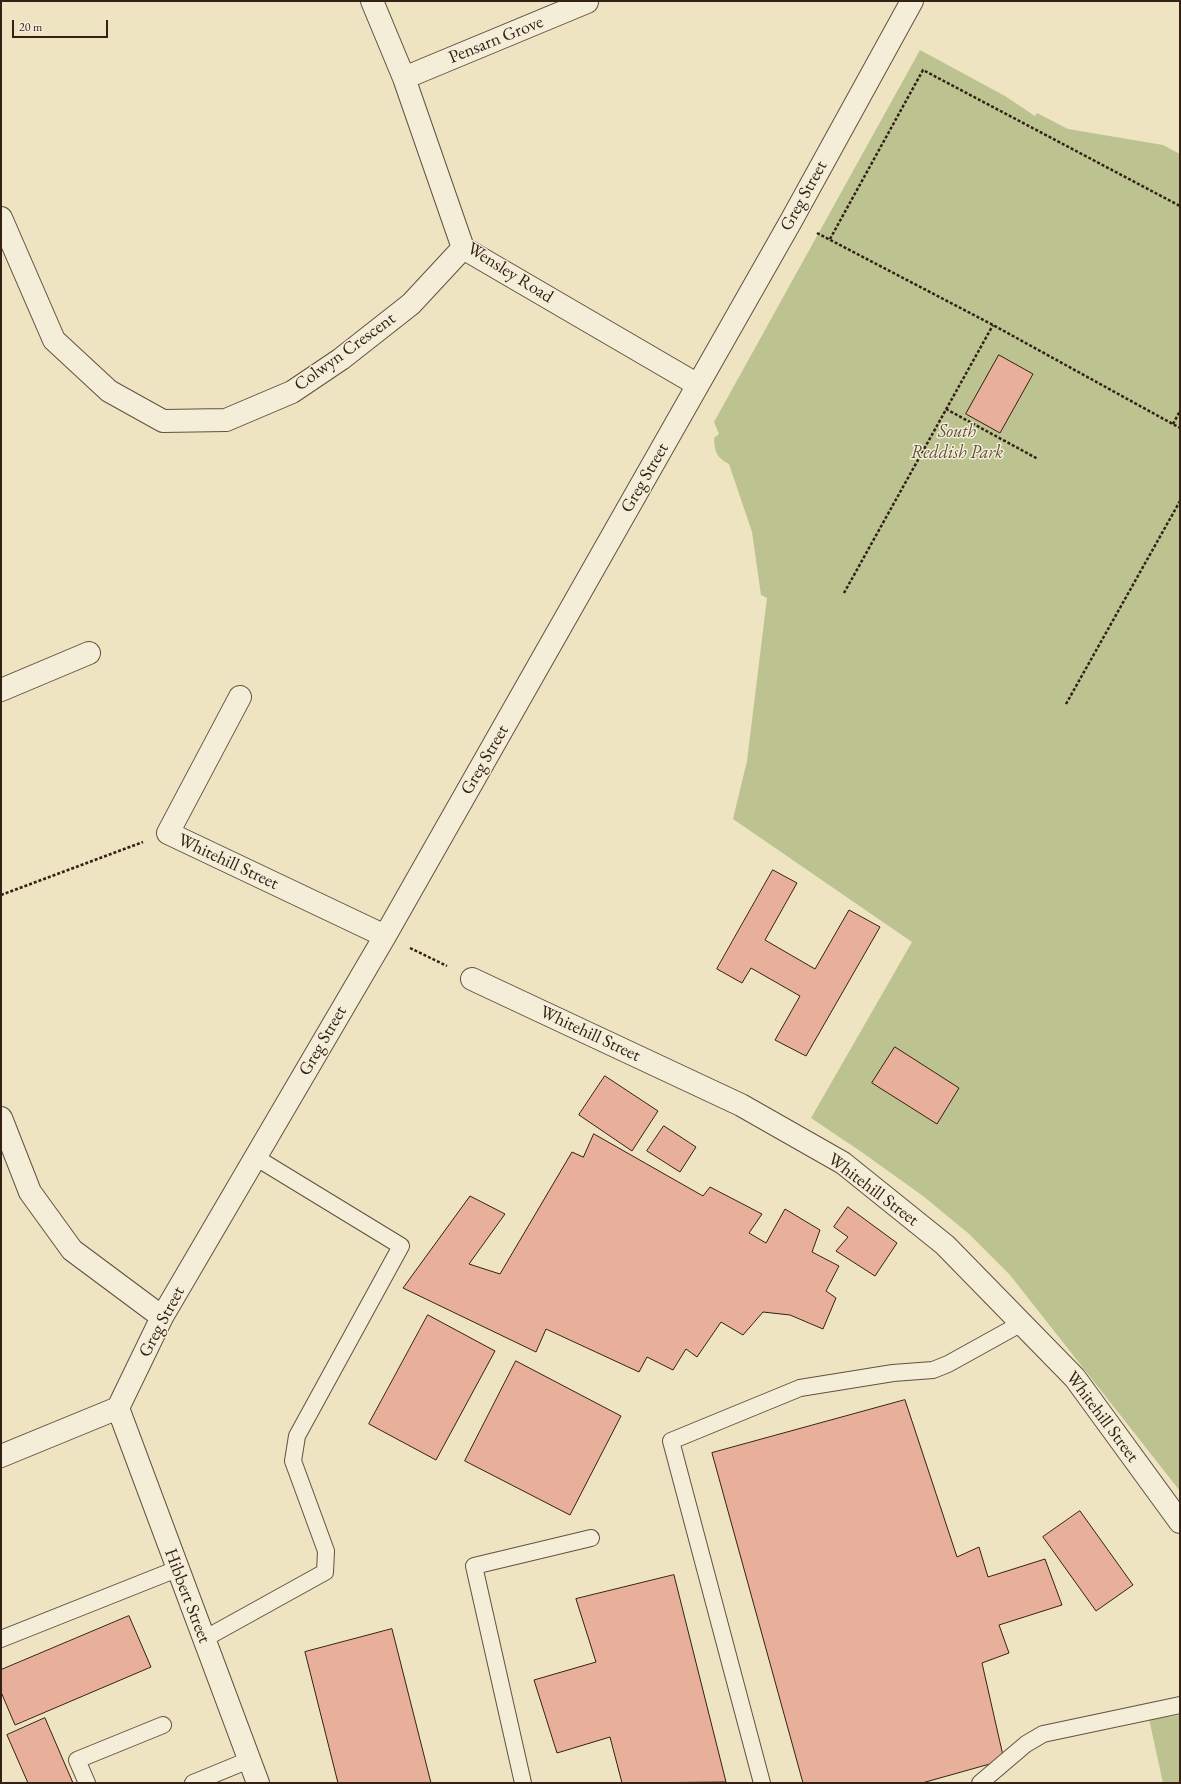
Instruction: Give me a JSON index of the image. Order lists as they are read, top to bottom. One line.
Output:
{"streets":{"street":["Pensarn Grove","Greg Street","Wensley Road","Colwyn Crescent","Whitehill Street","Hibbert Street"]},"crossings":[["Pensarn Grove","Wensley Road"],["Greg Street","Wensley Road"],["Greg Street","Whitehill Street"],["Greg Street","Hibbert Street"],["Wensley Road","Colwyn Crescent"]],"parks":["South Reddish Park"],"scale_bar":"20 m"}
